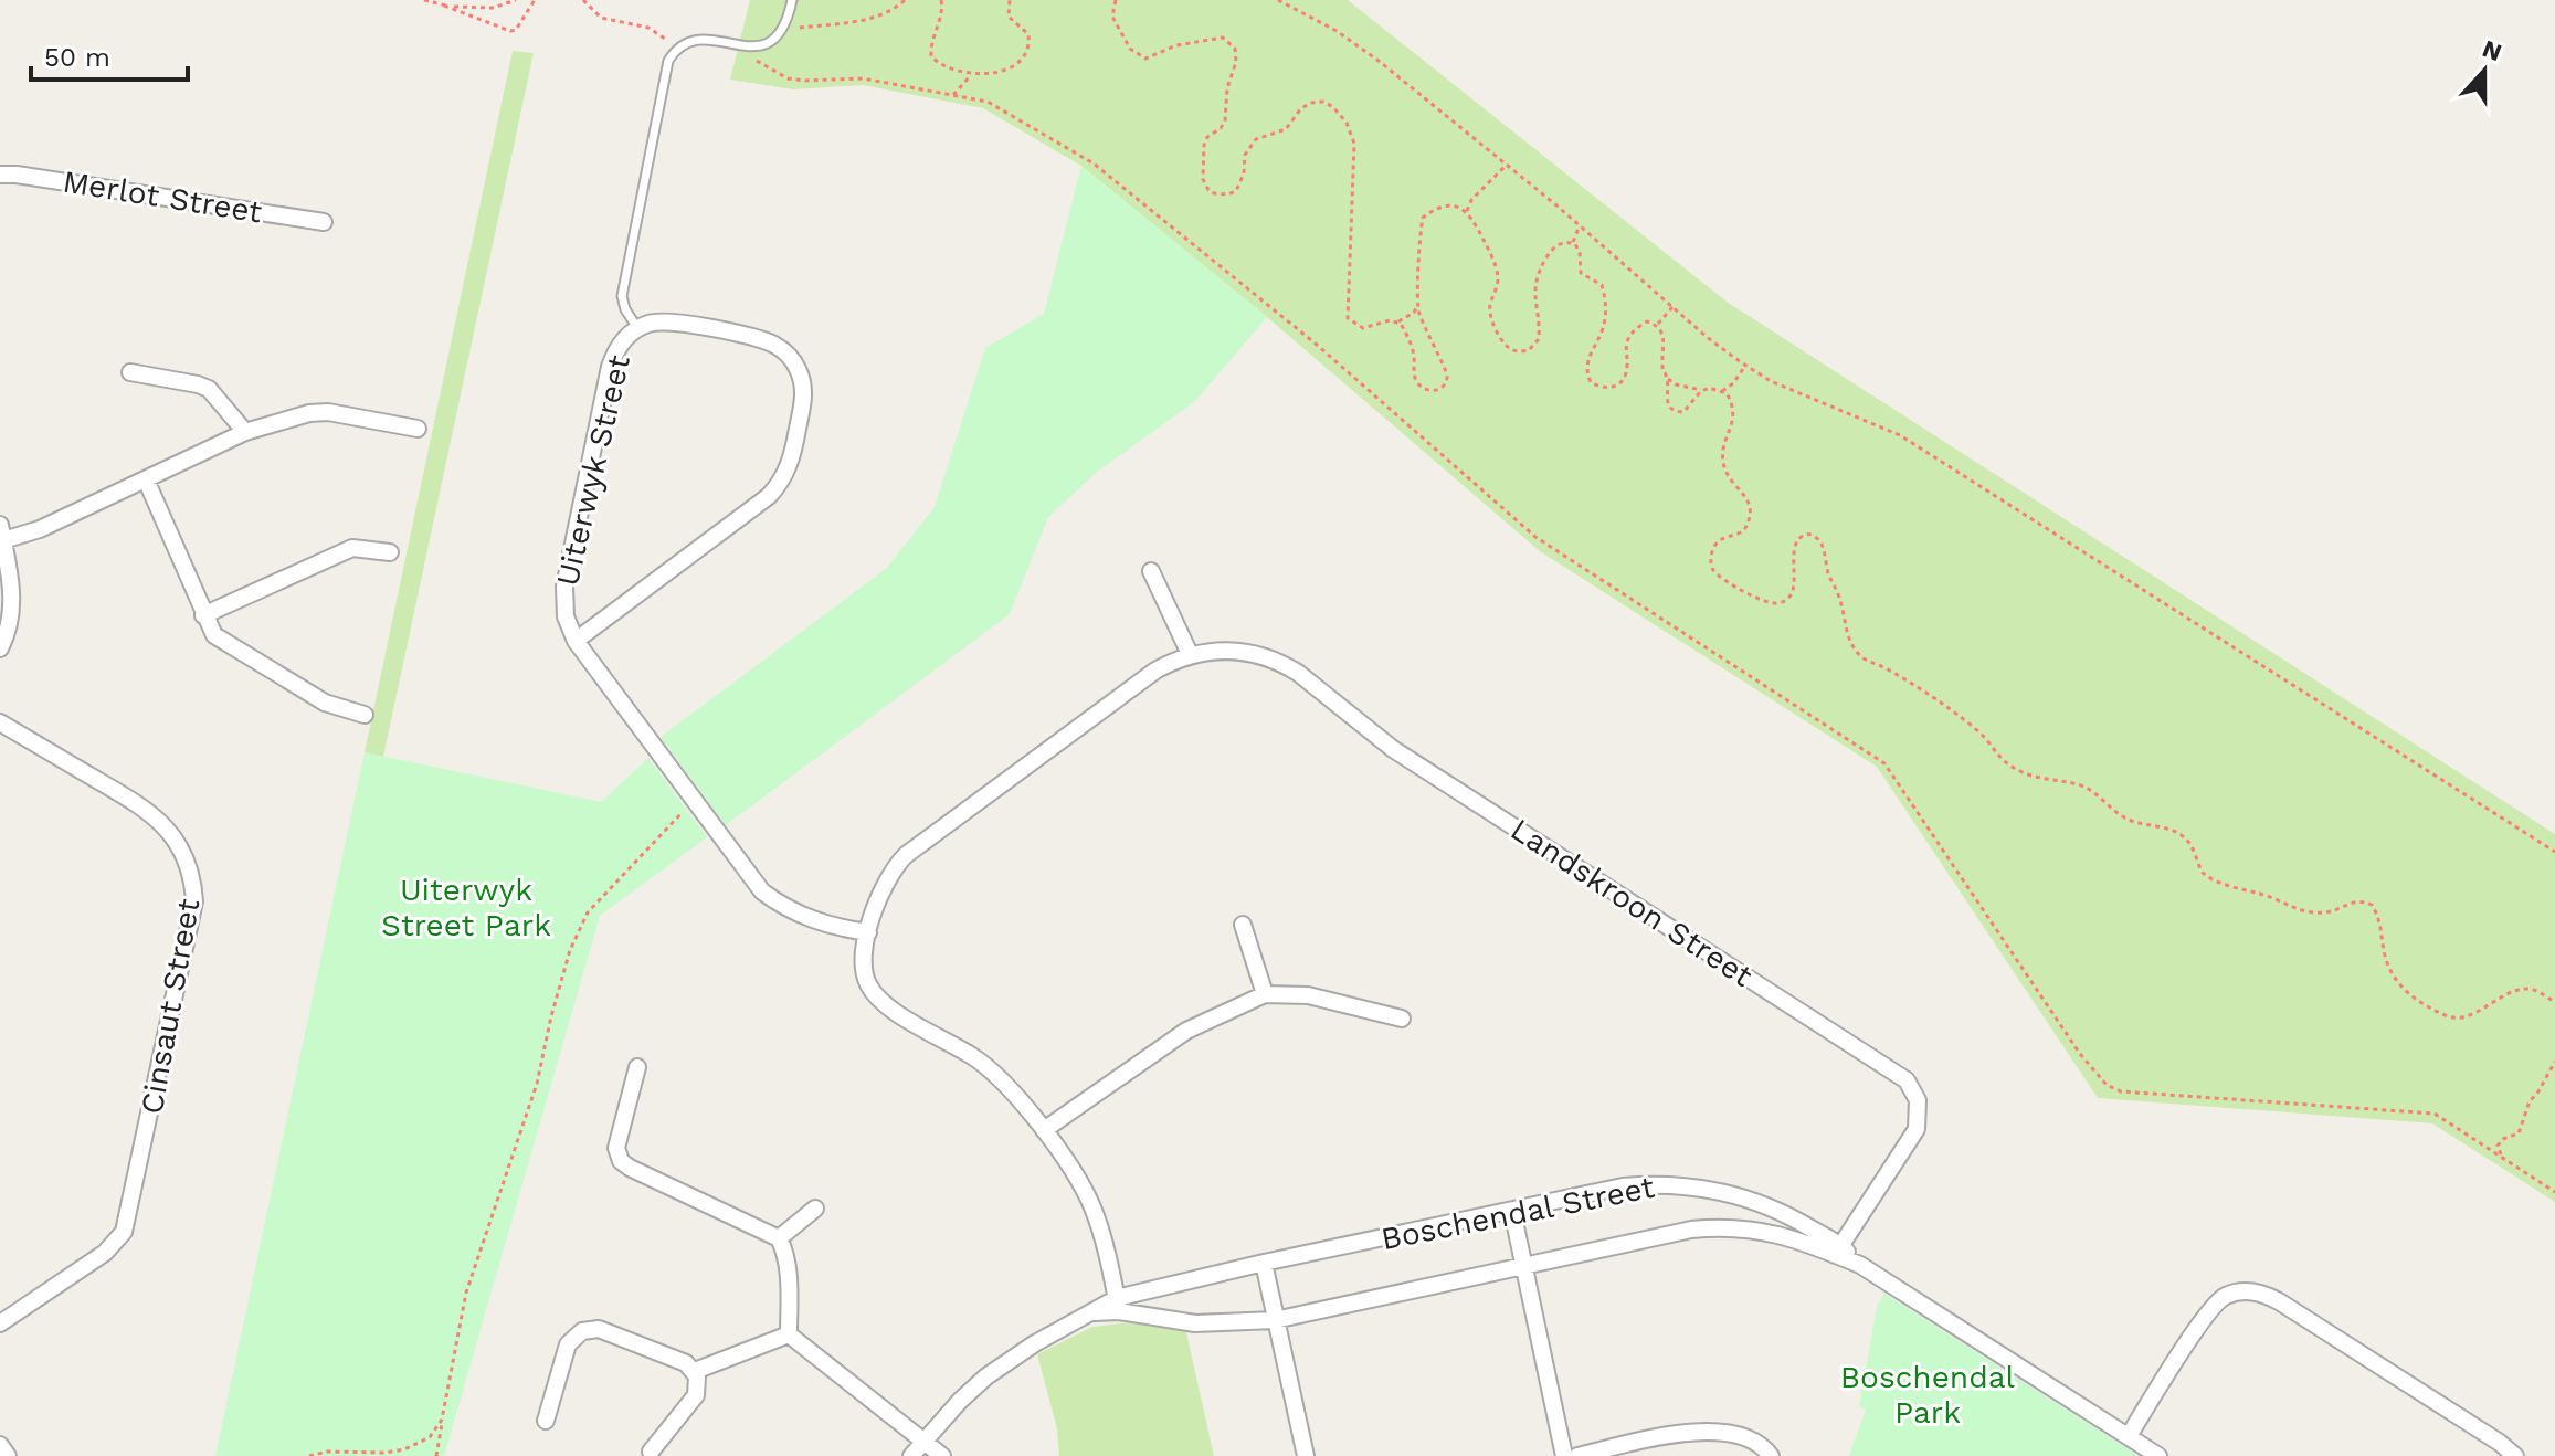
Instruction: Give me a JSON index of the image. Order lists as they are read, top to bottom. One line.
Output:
{"streets":{"street":["Merlot Street","Uiterwyk Street","Landskroon Street","Cinsaut Street","Boschendal Street"]},"crossings":[["Uiterwyk Street","Landskroon Street"],["Landskroon Street","Boschendal Street"]],"parks":["Uiterwyk Street Park","Boschendal Park"],"scale_bar":"50 m","north":"top"}
